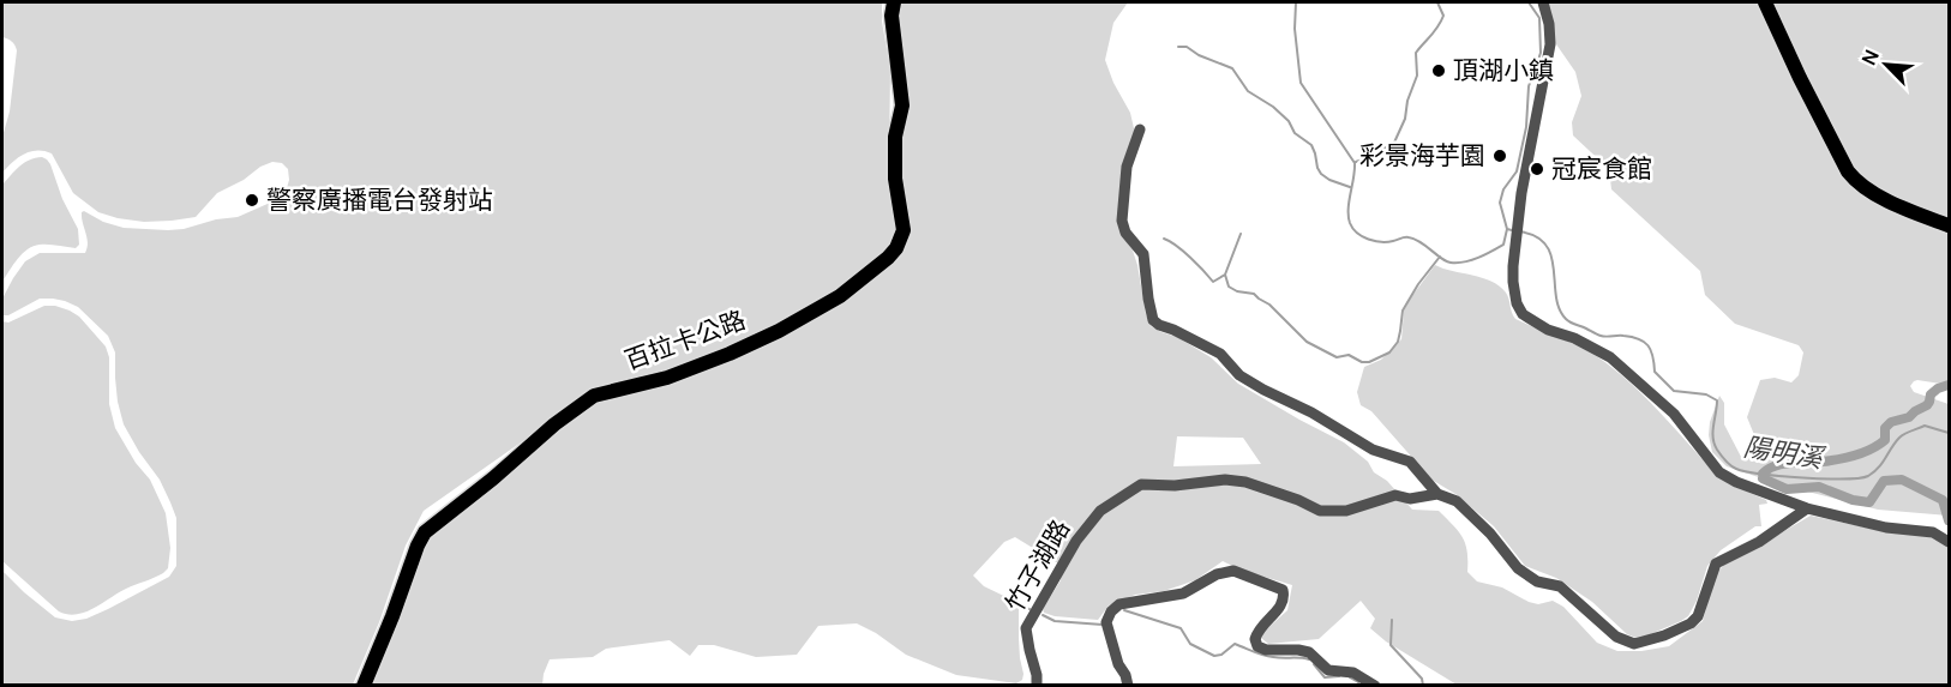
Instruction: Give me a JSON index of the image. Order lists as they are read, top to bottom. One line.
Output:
{"streets":{"main road":["百拉卡公路"],"street":["竹子湖路"]},"water":["陽明溪"],"places":["頂湖小鎮","彩景海芋園","冠宸食館","警察廣播電台發射站"],"north":"top left"}
